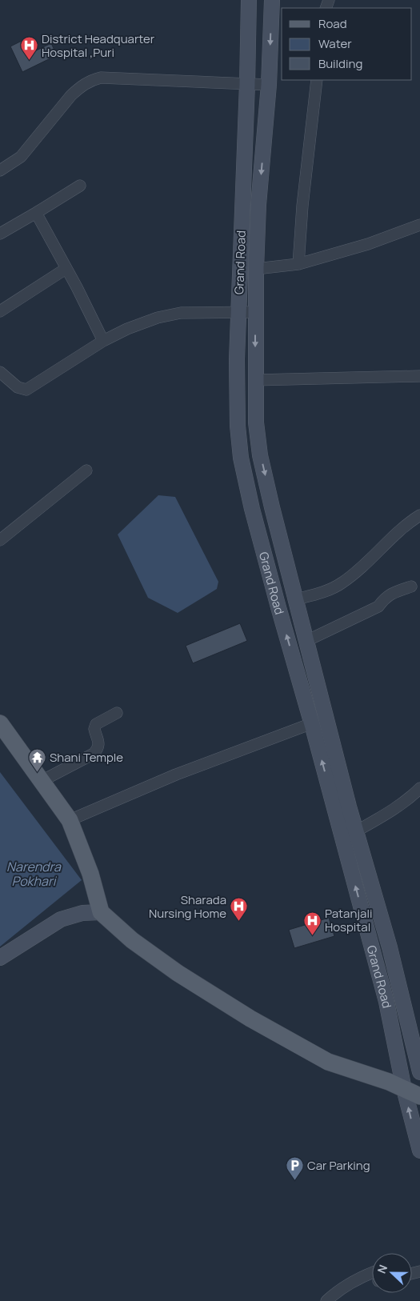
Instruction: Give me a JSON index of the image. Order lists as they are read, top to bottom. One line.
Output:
{"streets":{"main road":["Grand Road"]},"water":["Narendra Pokhari"],"places":{"hospital":["District Headquarter Hospital ,Puri","Sharada Nursing Home","Patanjali Hospital"],"temple":["Shani Temple"],"parking":["Car Parking"]},"legend":["Road","Water","Building"],"north":"left"}
